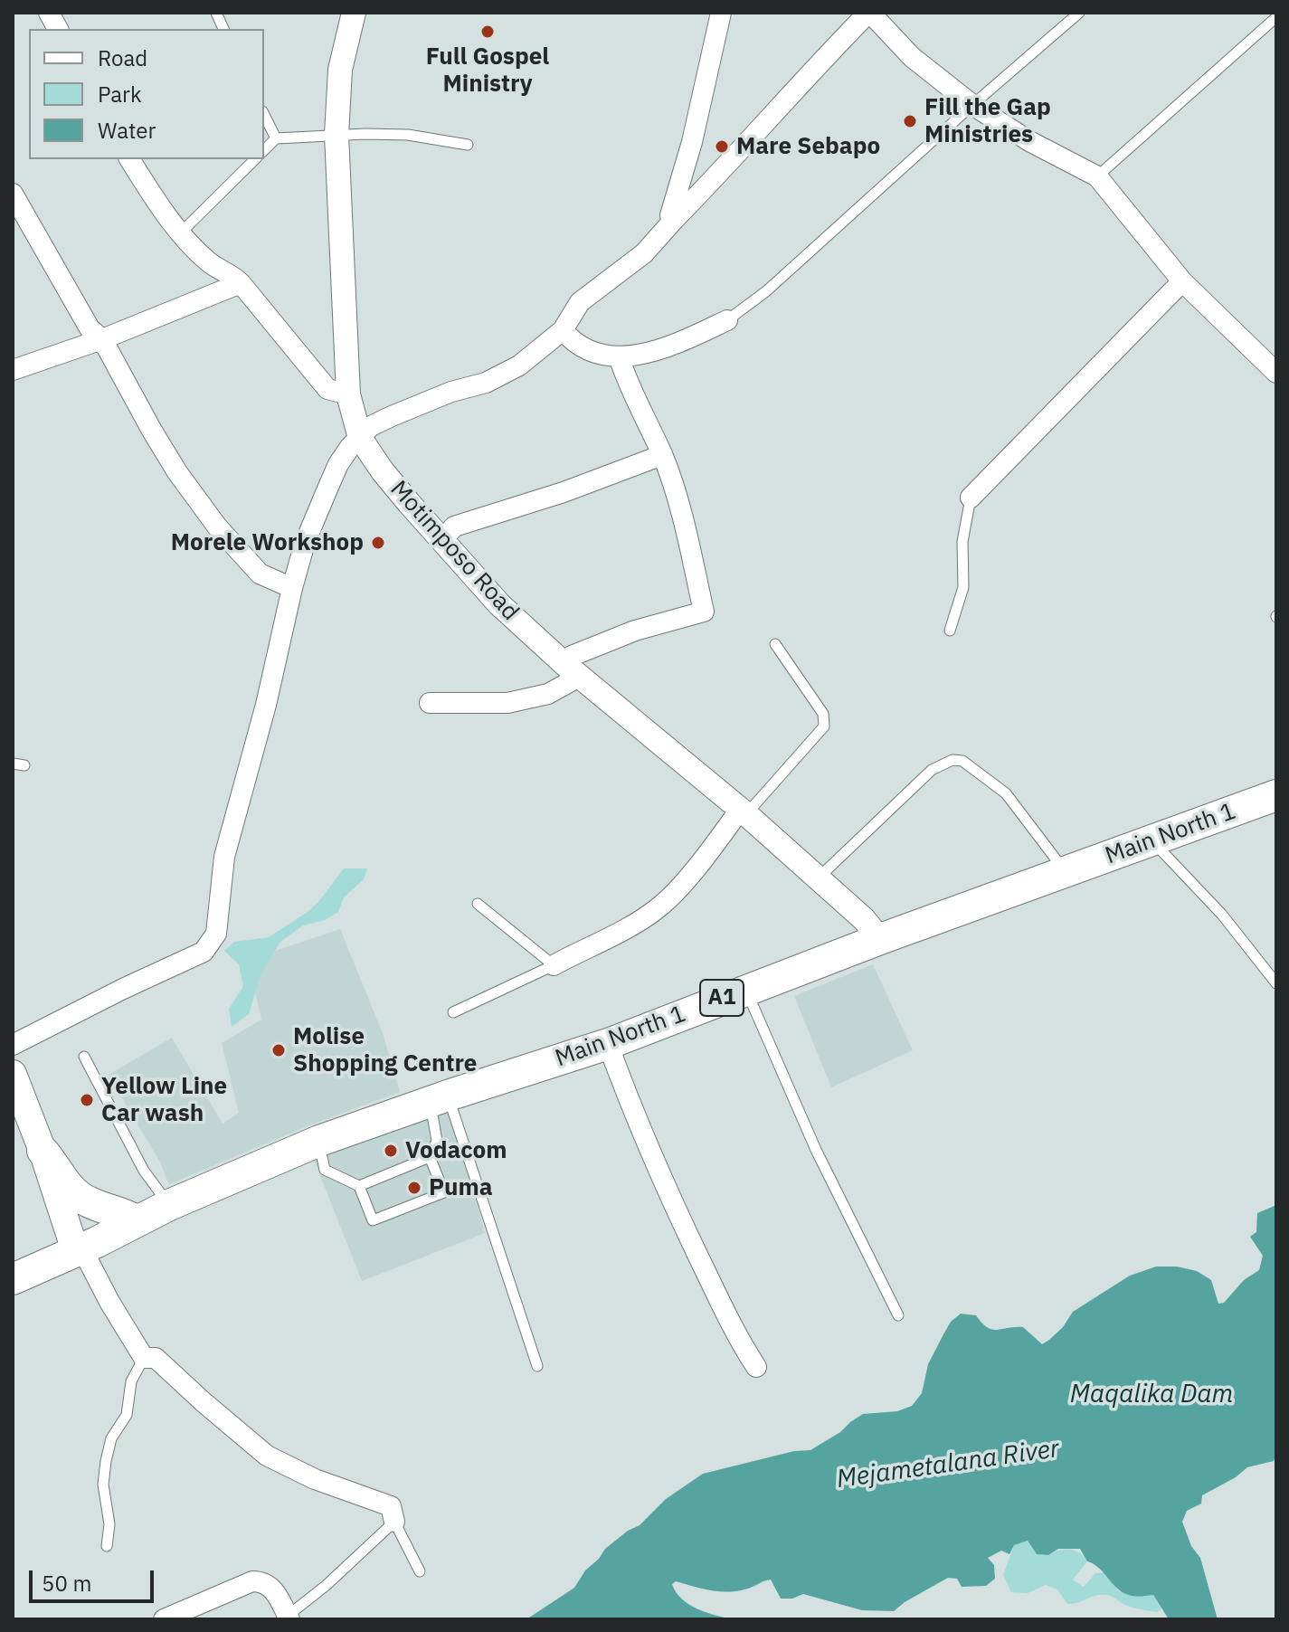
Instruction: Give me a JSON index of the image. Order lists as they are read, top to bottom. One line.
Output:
{"streets":{"main road":["Main North 1","A1"],"street":["Motimposo Road"]},"crossings":[["Motimposo Road","Main North 1"]],"water":["Maqalika Dam","Mejametalana River"],"places":["Full Gospel Ministry","Fill the Gap Ministries","Mare Sebapo","Morele Workshop","Molise Shopping Centre","Yellow Line Car wash","Vodacom","Puma"],"legend":["Road","Park","Water"],"scale_bar":"50 m"}
